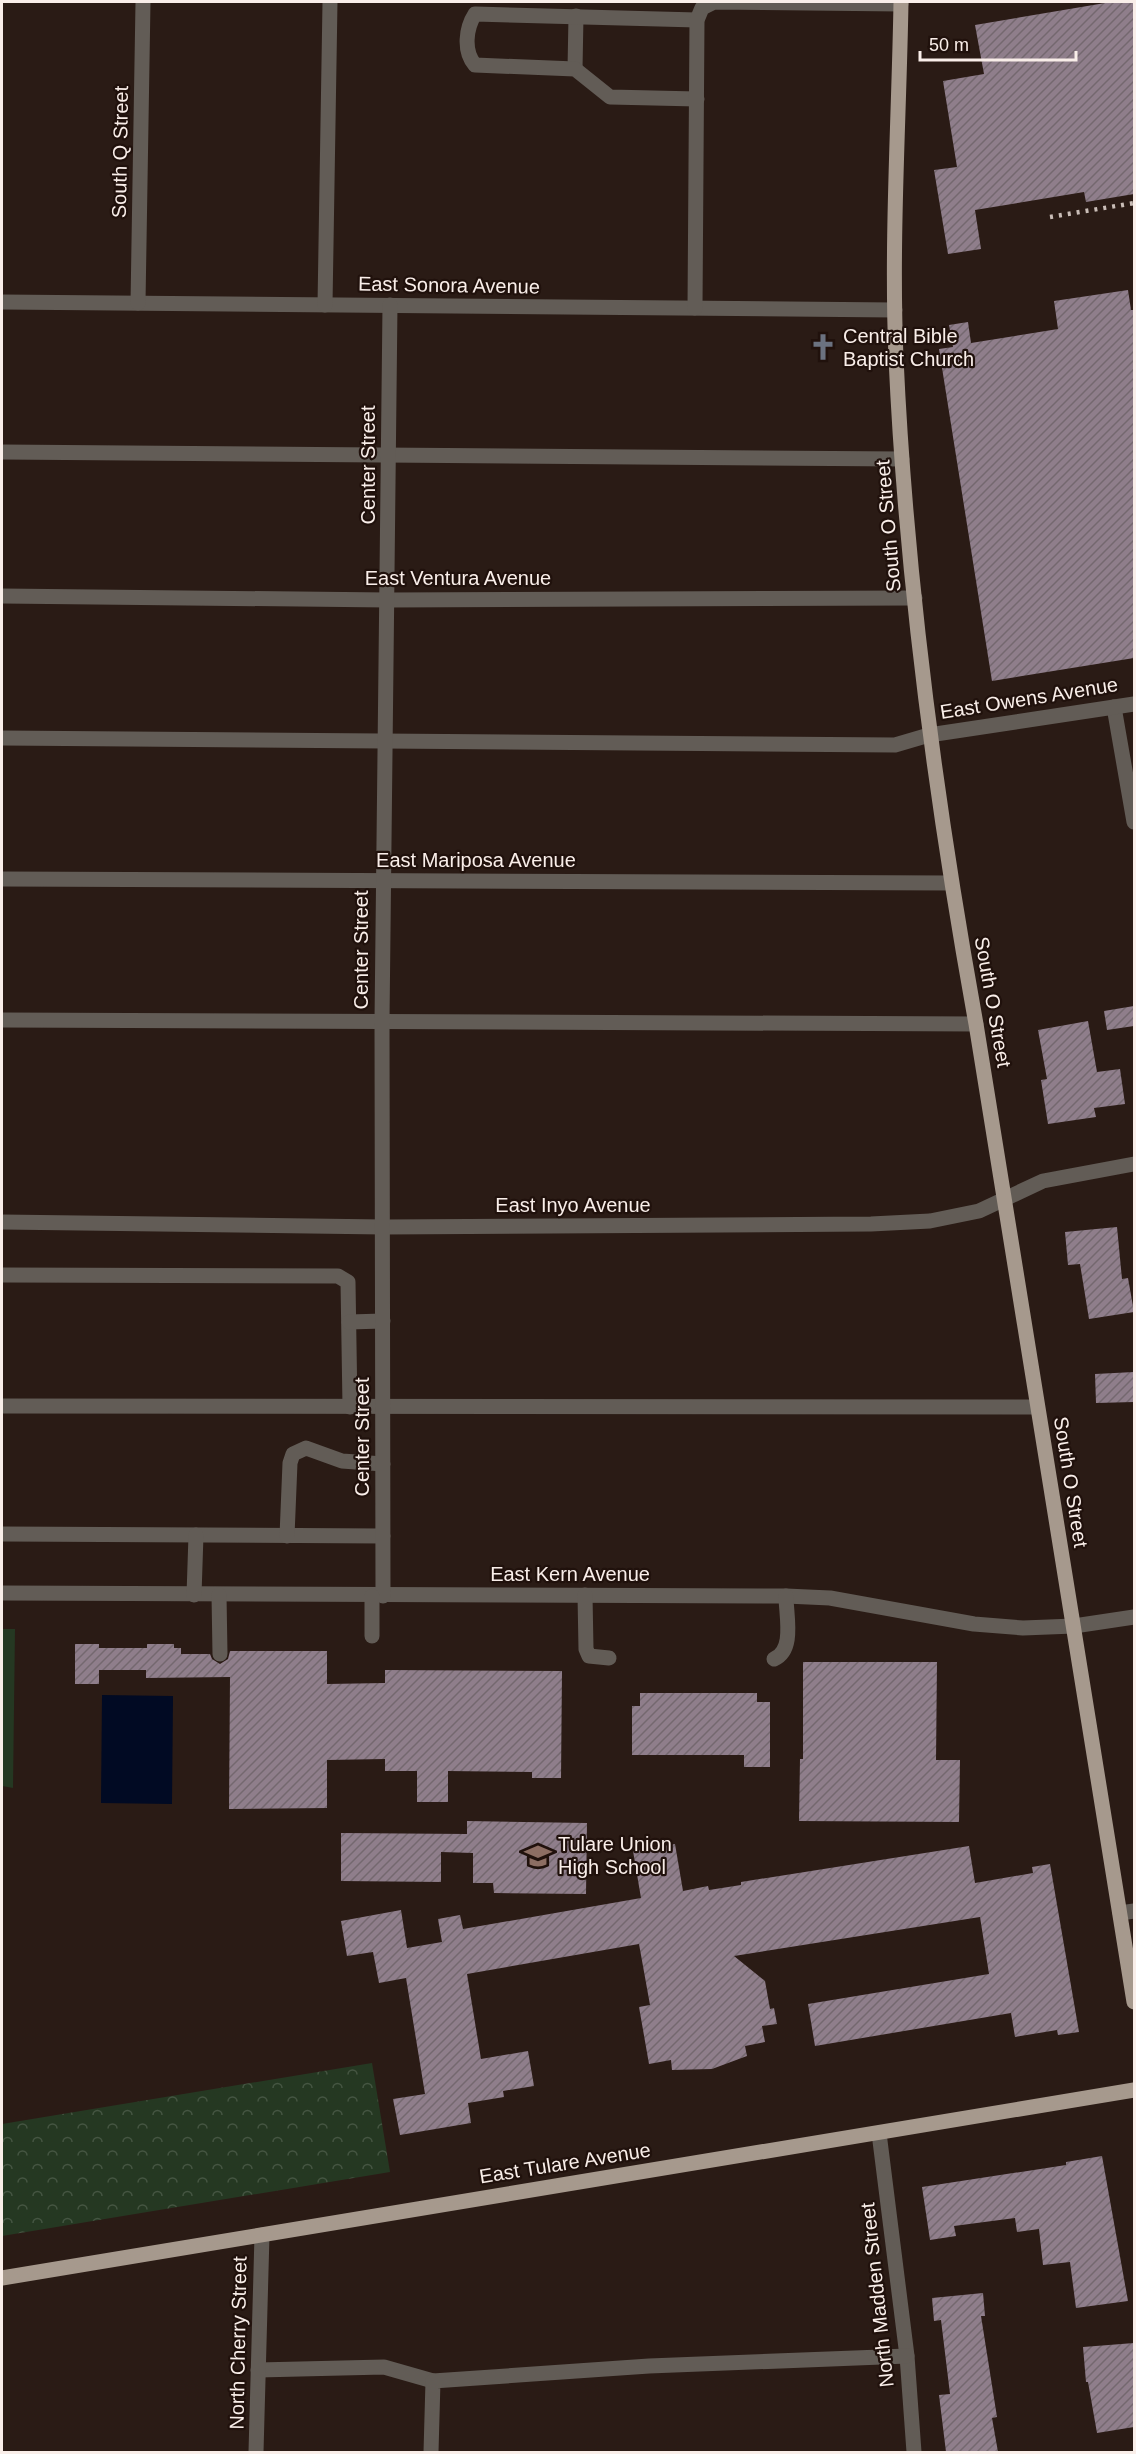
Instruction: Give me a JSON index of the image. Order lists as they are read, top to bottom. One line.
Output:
{"streets":{"main road":["South O Street","East Tulare Avenue"],"street":["South Q Street","East Sonora Avenue","Center Street","East Ventura Avenue","East Owens Avenue","East Mariposa Avenue","East Inyo Avenue","East Kern Avenue","North Madden Street","North Cherry Street"]},"crossings":[["South Q Street","East Sonora Avenue"],["East Sonora Avenue","Center Street"],["East Sonora Avenue","South O Street"],["Center Street","East Ventura Avenue"],["Center Street","East Owens Avenue"],["Center Street","East Mariposa Avenue"],["Center Street","East Inyo Avenue"],["Center Street","East Kern Avenue"],["South O Street","East Ventura Avenue"],["South O Street","East Owens Avenue"],["South O Street","East Mariposa Avenue"],["South O Street","East Inyo Avenue"],["South O Street","East Kern Avenue"],["East Tulare Avenue","North Madden Street"],["East Tulare Avenue","North Cherry Street"]],"places":{"church":["Central Bible Baptist Church"],"school or university":["Tulare Union High School"]},"scale_bar":"50 m"}
